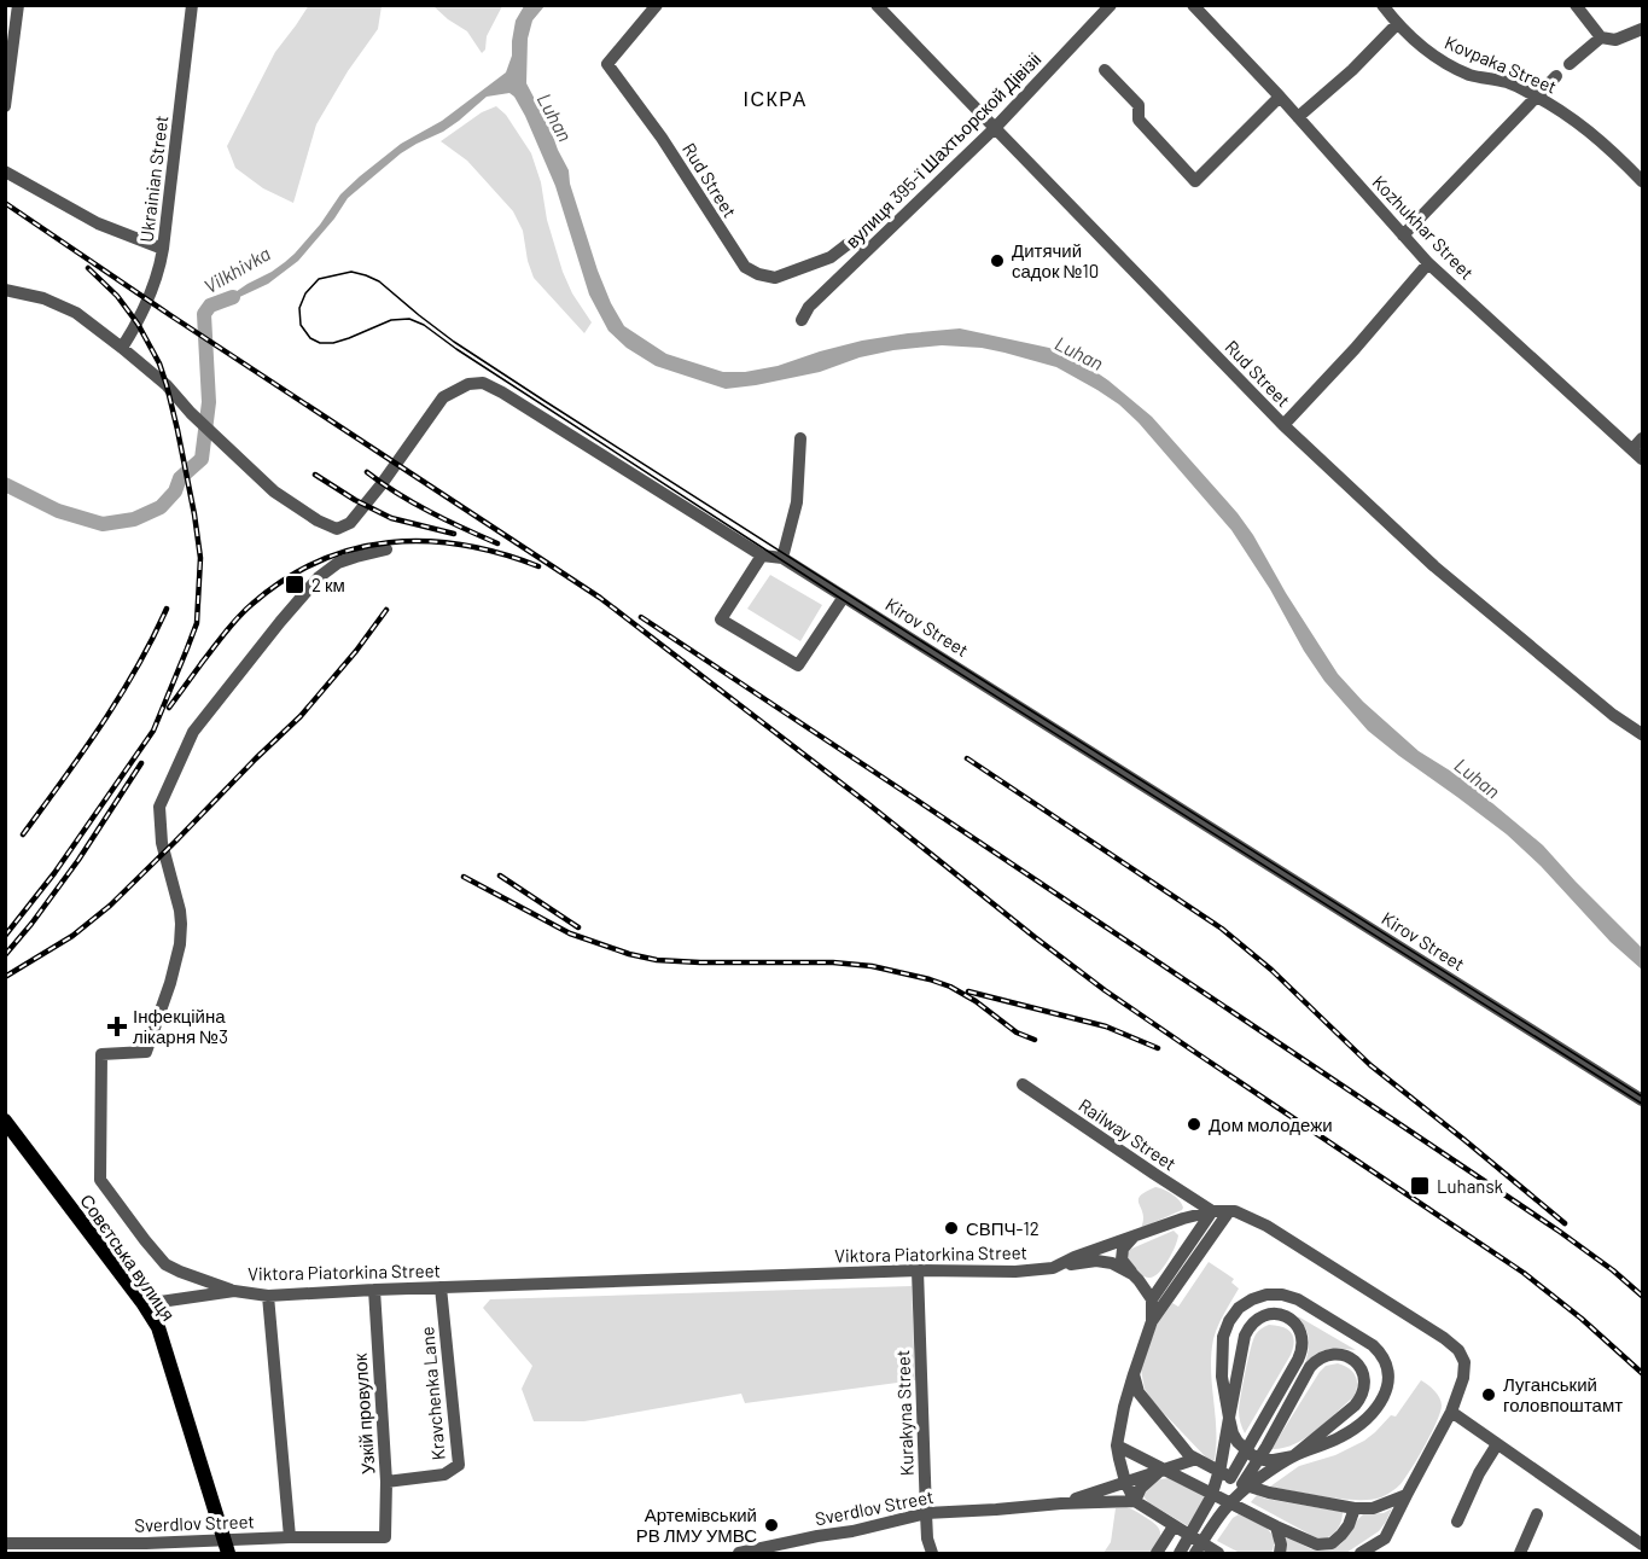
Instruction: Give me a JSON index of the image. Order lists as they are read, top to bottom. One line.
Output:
{"streets":{"main road":["Совєтська вулиця"],"street":["Kovpaka Street","вулиця 395-ї Шахтьорской Дівізіі","Ukrainian Street","Rud Street","Kozhukhar Street","Kirov Street","Railway Street","Viktora Piatorkina Street","Kravchenka Lane","Kurakyna Street","Узкій провулок","Sverdlov Street"]},"crossings":[["вулиця 395-ї Шахтьорской Дівізіі","Rud Street"],["Ukrainian Street","Kirov Street"],["Railway Street","Viktora Piatorkina Street"],["Viktora Piatorkina Street","Совєтська вулиця"],["Viktora Piatorkina Street","Kravchenka Lane"],["Viktora Piatorkina Street","Kurakyna Street"],["Viktora Piatorkina Street","Узкій провулок"],["Совєтська вулиця","Sverdlov Street"],["Kravchenka Lane","Узкій провулок"],["Kurakyna Street","Sverdlov Street"],["Узкій провулок","Sverdlov Street"]],"districts":["ІСКРА"],"water":["Luhan","Vilkhivka"],"places":{"other":["Дитячий садок №10","Дом молодежи","СВПЧ-12","Луганський головпоштамт","Артемівський РВ ЛМУ УМВС"],"transit":["2 км","Luhansk"],"health":["Інфекційна лікарня №3"]}}
